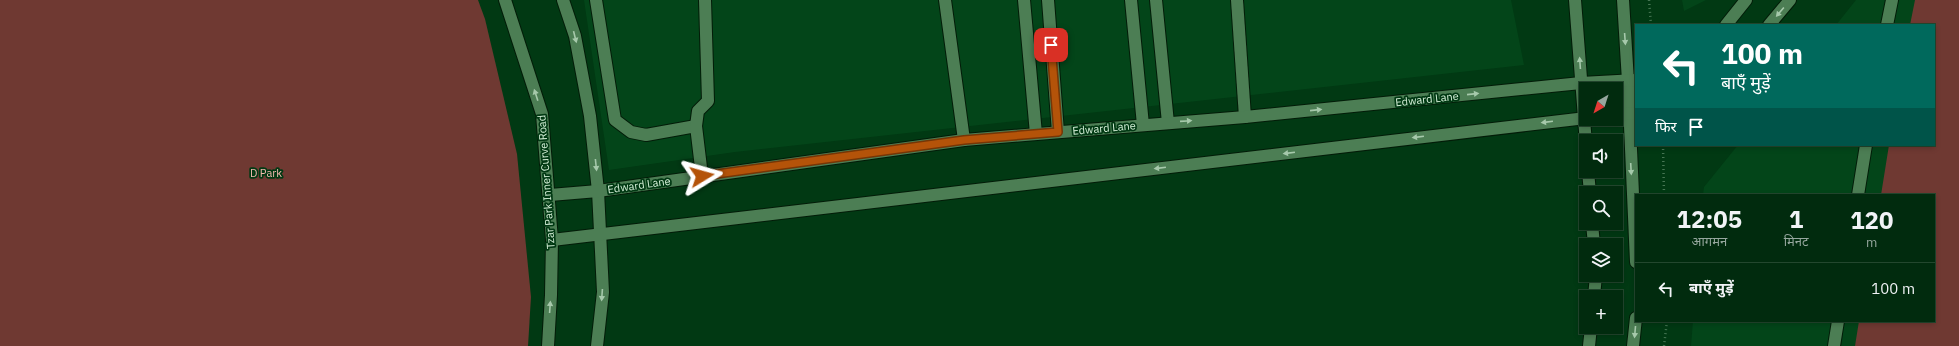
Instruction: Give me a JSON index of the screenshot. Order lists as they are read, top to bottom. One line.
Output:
{"streets":{"street":["Edward Lane","Tzar Park Inner Curve Road"]},"crossings":[["Edward Lane","Tzar Park Inner Curve Road"]],"parks":["D Park"],"north":"bottom left","page":{"turn":["100 m","बाएँ मुड़ें"],"map_buttons":"+","then":"फिर","eta":["12:05","आगमन","1","मिनट","120","m"],"list":[{"name":"बाएँ मुड़ें","value":"100 m"}]}}
